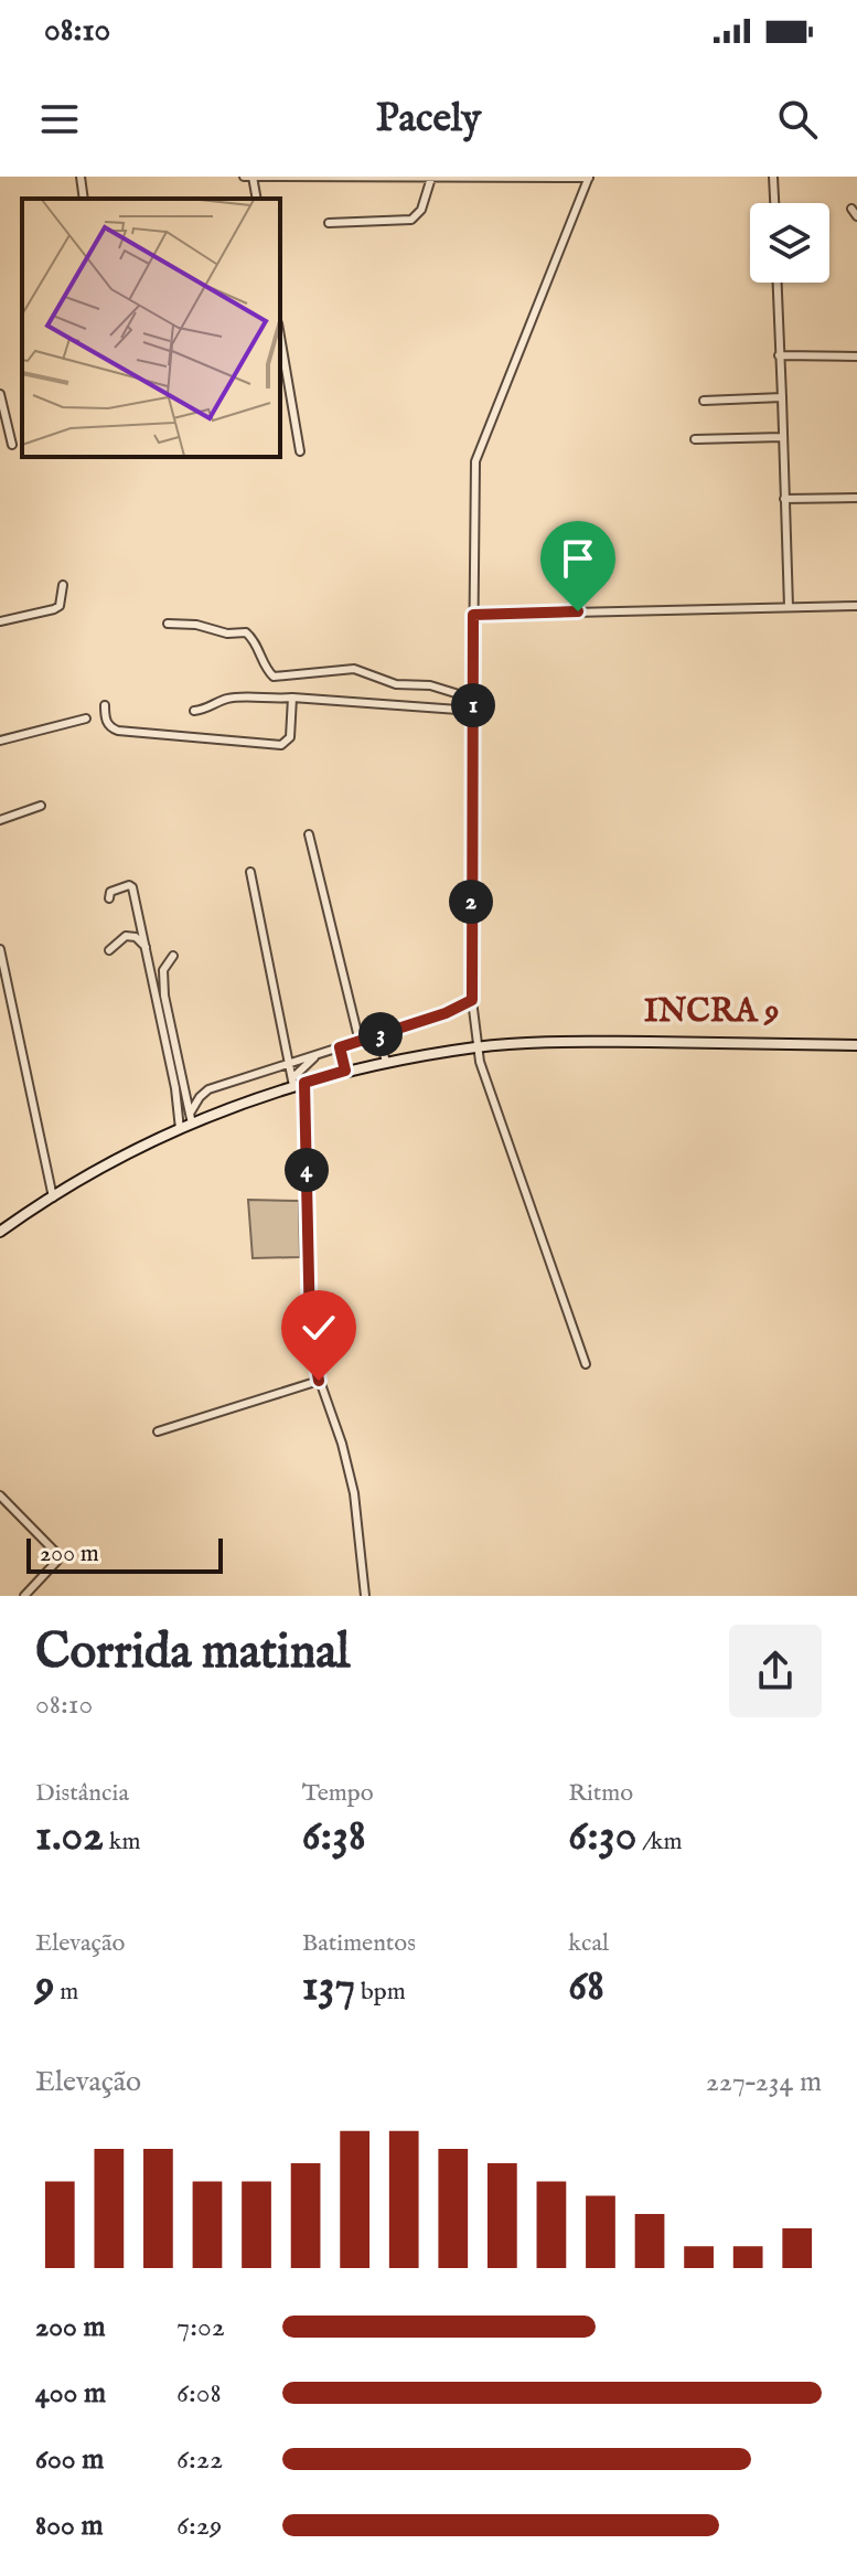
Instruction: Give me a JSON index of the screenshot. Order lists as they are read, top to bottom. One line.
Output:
{"districts":["INCRA 9"],"scale_bar":"200 m","page":{"status":"08:10","header":"Pacely","pins":["1","2","3","4"],"scale":"200 m","heading":["Corrida matinal","08:10"],"stats":[["Distância","1.02 km"],["Tempo","6:38"],["Ritmo","6:30 /km"],["Elevação","9 m"],["Batimentos","137 bpm"],["kcal","68"]],"chart":["Elevação","227–234 m"],"list":[{"name":"200 m","note":"7:02"},{"name":"400 m","note":"6:08"},{"name":"600 m","note":"6:22"},{"name":"800 m","note":"6:29"}]}}
